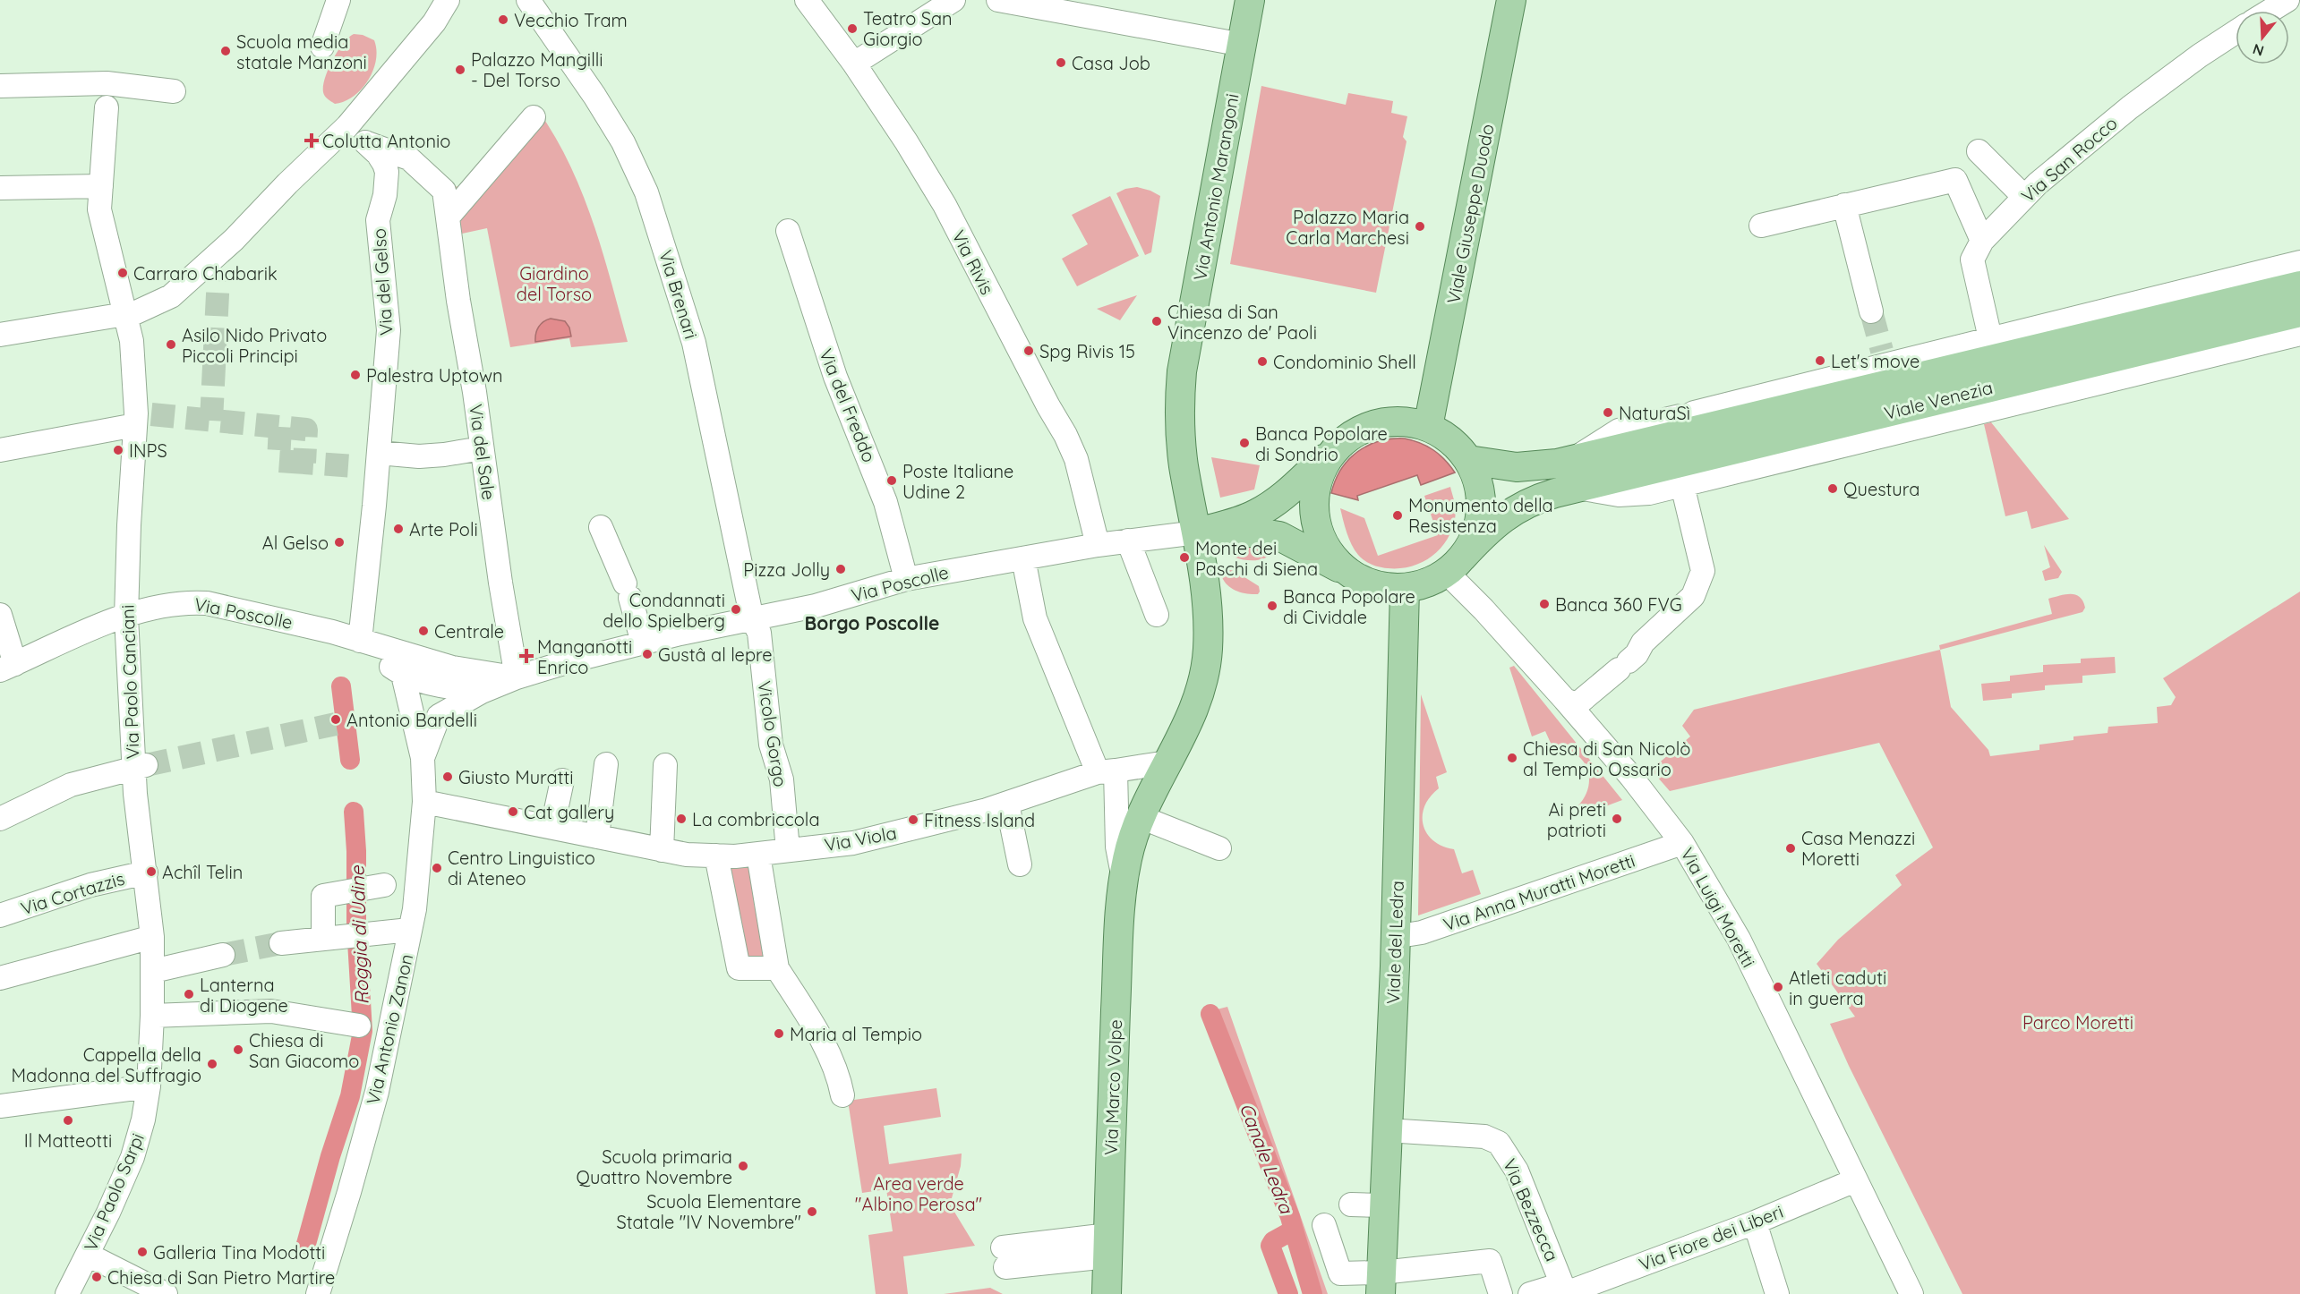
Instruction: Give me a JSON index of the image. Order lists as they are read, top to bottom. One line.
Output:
{"streets":{"main road":["Via Antonio Marangoni","Viale Giuseppe Duodo","Viale Venezia","Viale del Ledra","Via Marco Volpe"],"street":["Via San Rocco","Via Rivis","Via del Gelso","Via Brenari","Via del Freddo","Via del Sale","Via Poscolle","Via Paolo Canciani","Vicolo Gorgo","Via Viola","Via Anna Muratti Moretti","Via Cortazzis","Via Luigi Moretti","Via Antonio Zanon","Via Paolo Sarpi","Via Bezzecca","Via Fiore dei Liberi"]},"crossings":[["Via San Rocco","Viale Venezia"],["Via Antonio Marangoni","Via Poscolle"],["Via Antonio Marangoni","Via Marco Volpe"],["Viale Giuseppe Duodo","Viale Venezia"],["Viale Giuseppe Duodo","Via Luigi Moretti"],["Viale Giuseppe Duodo","Viale del Ledra"],["Via Rivis","Via Poscolle"],["Via del Gelso","Via del Sale"],["Via del Gelso","Via Poscolle"],["Via Brenari","Via Poscolle"],["Via Brenari","Vicolo Gorgo"],["Viale Venezia","Via Luigi Moretti"],["Viale Venezia","Viale del Ledra"],["Via del Freddo","Via Poscolle"],["Via del Sale","Via Poscolle"],["Via Poscolle","Via Paolo Canciani"],["Via Poscolle","Vicolo Gorgo"],["Via Poscolle","Via Antonio Zanon"],["Via Poscolle","Via Marco Volpe"],["Via Paolo Canciani","Via Cortazzis"],["Via Paolo Canciani","Via Paolo Sarpi"],["Vicolo Gorgo","Via Viola"],["Via Viola","Via Antonio Zanon"],["Via Viola","Via Marco Volpe"],["Via Anna Muratti Moretti","Via Luigi Moretti"],["Via Anna Muratti Moretti","Viale del Ledra"],["Via Luigi Moretti","Viale del Ledra"],["Via Luigi Moretti","Via Fiore dei Liberi"],["Viale del Ledra","Via Bezzecca"],["Via Bezzecca","Via Fiore dei Liberi"]],"districts":["Borgo Poscolle"],"water":["Roggia di Udine","Canale Ledra"],"parks":["Giardino del Torso","Parco Moretti","Area verde \"Albino Perosa\""],"places":{"other":["Vecchio Tram","Teatro San Giorgio","Scuola media statale Manzoni","Casa Job","Palazzo Mangilli - Del Torso","Palazzo Maria Carla Marchesi","Carraro Chabarik","Chiesa di San Vincenzo de' Paoli","Asilo Nido Privato Piccoli Principi","Spg Rivis 15","Let's move","Condominio Shell","Palestra Uptown","NaturaSì","Banca Popolare di Sondrio","INPS","Poste Italiane Udine 2","Questura","Monumento della Resistenza","Arte Poli","Al Gelso","Monte dei Paschi di Siena","Pizza Jolly","Banca 360 FVG","Banca Popolare di Cividale","Condannati dello Spielberg","Centrale","Gustâ al lepre","Antonio Bardelli","Chiesa di San Nicolò al Tempio Ossario","Giusto Muratti","Cat gallery","La combriccola","Ai preti patrioti","Fitness Island","Casa Menazzi Moretti","Centro Linguistico di Ateneo","Achîl Telin","Atleti caduti in guerra","Lanterna di Diogene","Maria al Tempio","Chiesa di San Giacomo","Cappella della Madonna del Suffragio","Il Matteotti","Scuola primaria Quattro Novembre","Scuola Elementare Statale \"IV Novembre\"","Galleria Tina Modotti","Chiesa di San Pietro Martire"],"health":["Colutta Antonio","Manganotti Enrico"]},"north":"bottom"}
